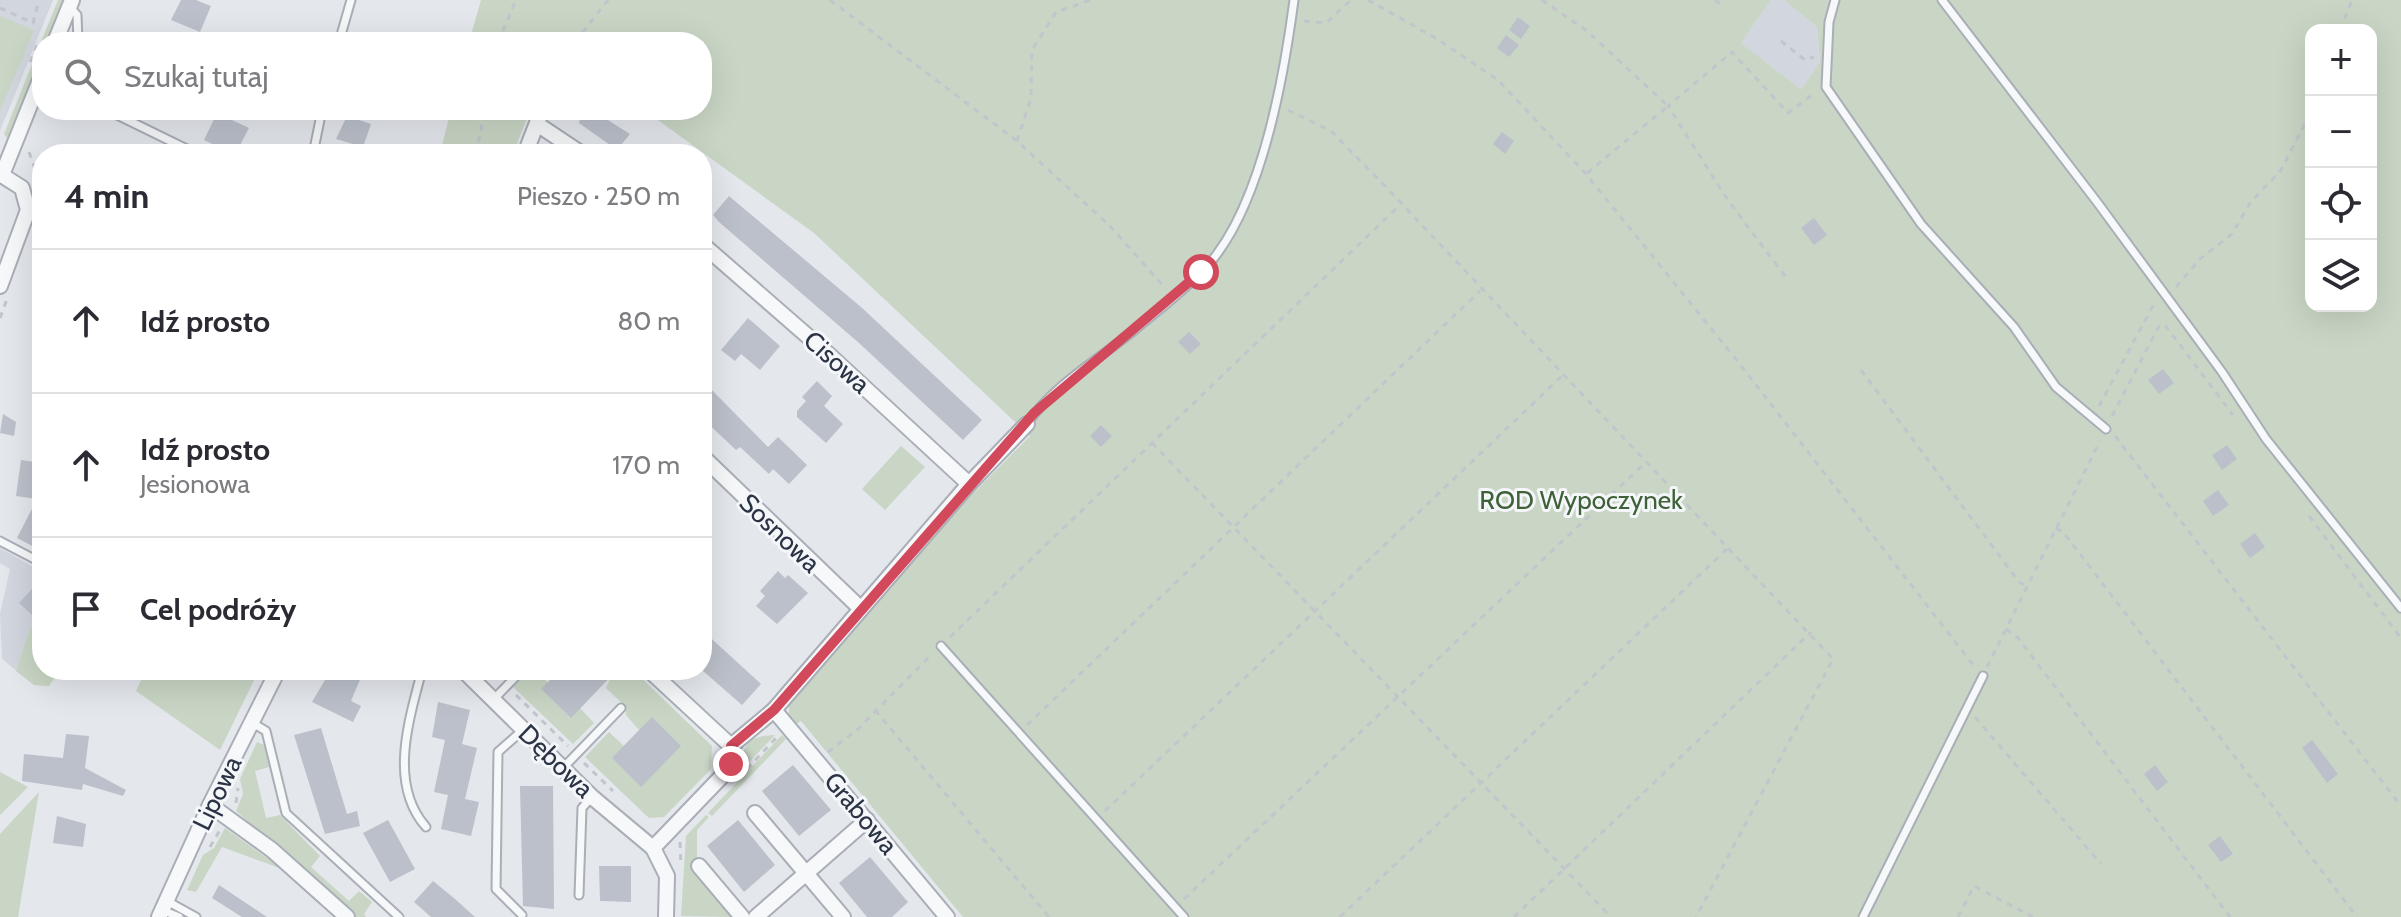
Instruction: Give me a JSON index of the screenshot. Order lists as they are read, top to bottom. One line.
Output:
{"streets":{"street":["Cisowa","Sosnowa","Dębowa","Lipowa","Grabowa"]},"parks":["ROD Wypoczynek"],"page":{"map_buttons":["+","−"],"search":"Szukaj tutaj","heading":["4 min","Pieszo · 250 m"],"list":[["Idź prosto","80 m"],["Idź prosto","Jesionowa","170 m"],"Cel podróży"]}}
